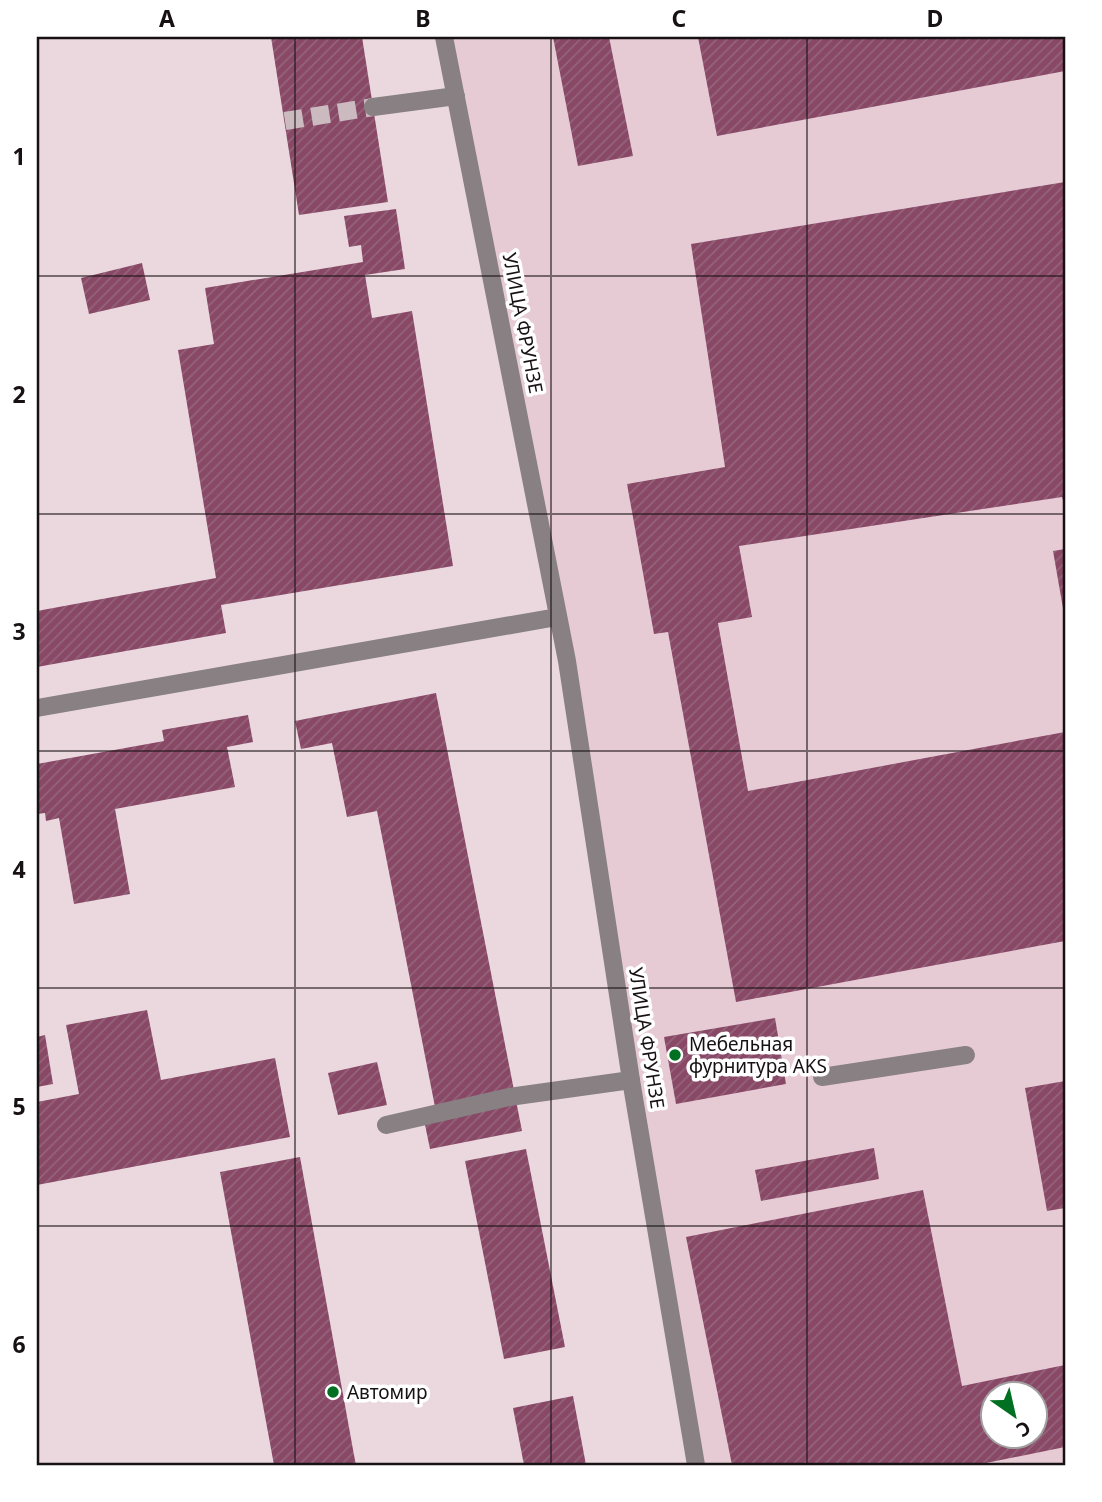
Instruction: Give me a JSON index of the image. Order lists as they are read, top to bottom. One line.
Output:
{"streets":{"street":["УЛИЦА ФРУНЗЕ"]},"places":["Мебельная фурнитура AKS","Автомир"],"north":"bottom right","grid":{"columns":["A","B","C","D"],"rows":["1","2","3","4","5","6"]}}
